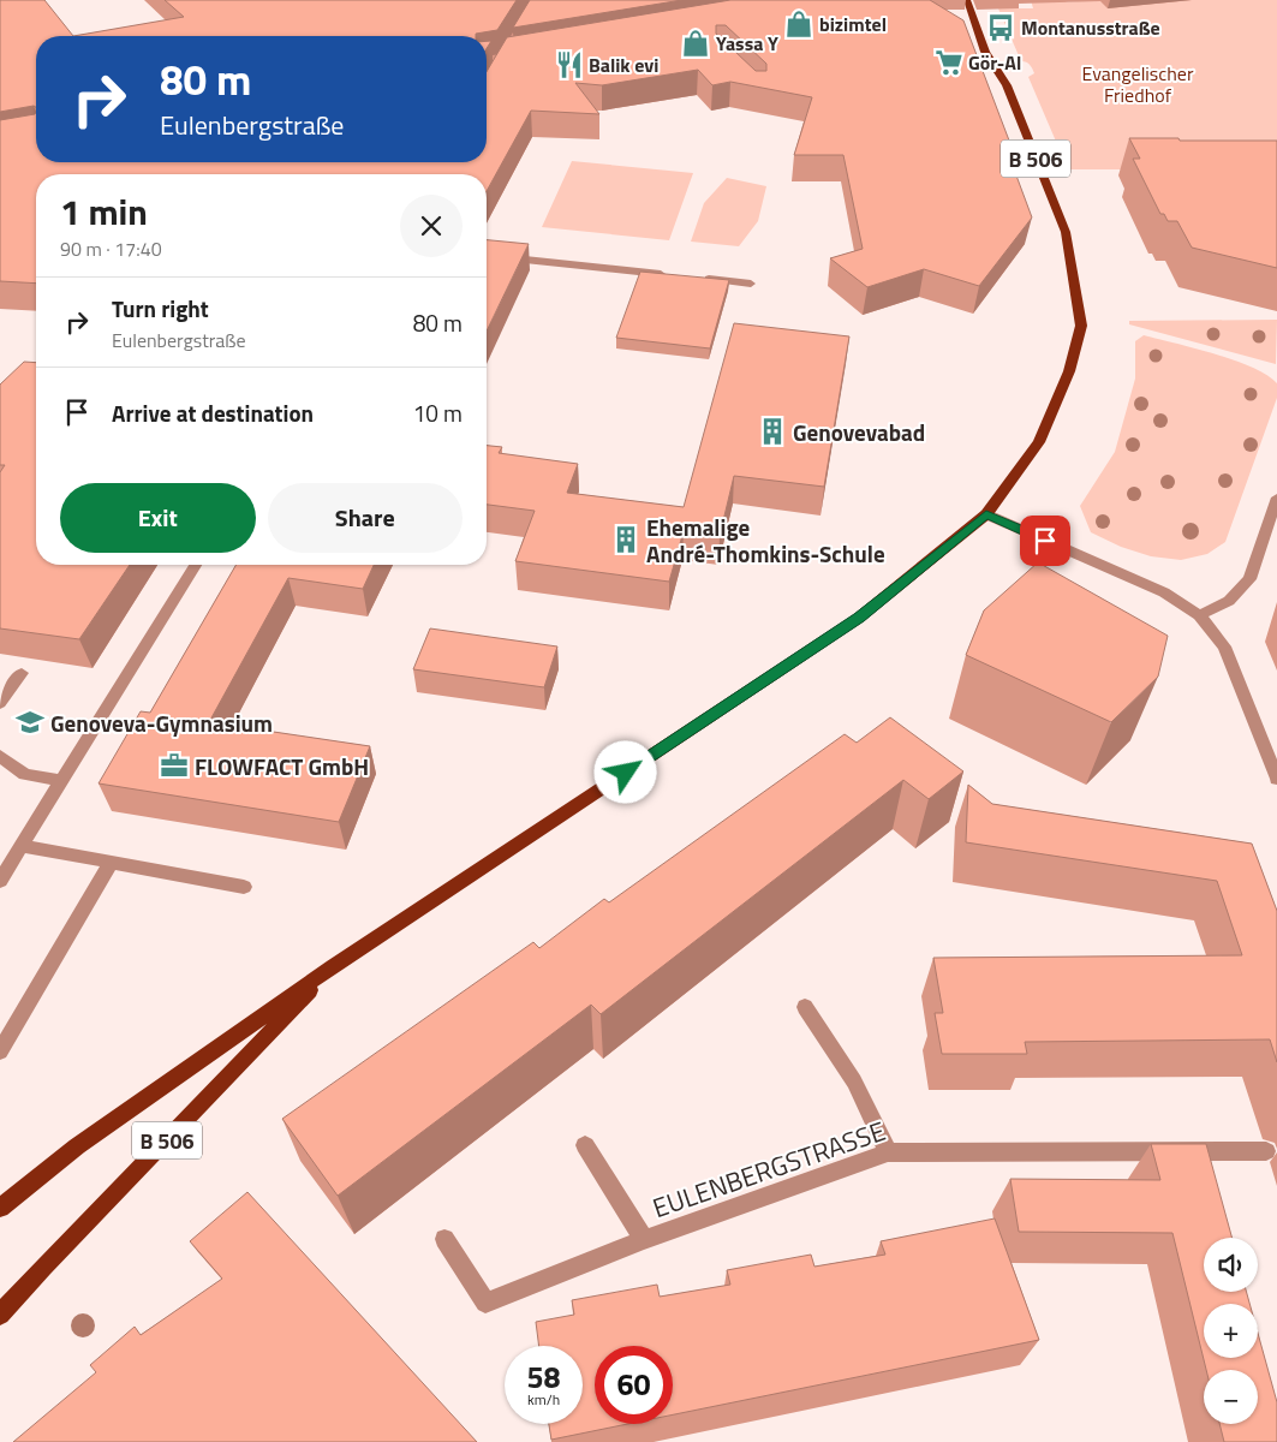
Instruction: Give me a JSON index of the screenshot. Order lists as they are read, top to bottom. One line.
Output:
{"streets":{"main road":["B 506"],"street":["EULENBERGSTRASSE"]},"parks":["Evangelischer Friedhof"],"places":{"shop":["bizimtel","Yassa Y"],"bus stop":["Montanusstraße"],"supermarket":["Gör-Al"],"restaurant":["Balik evi"],"building":["Genovevabad","Ehemalige André-Thomkins-Schule"],"school or university":["Genoveva-Gymnasium"],"office":["FLOWFACT GmbH"]},"page":{"turn":["80 m","Eulenbergstraße"],"heading":["1 min","90 m · 17:40"],"list":[{"name":"Turn right","note":"Eulenbergstraße","value":"80 m"},{"name":"Arrive at destination","value":"10 m"}],"buttons":["Exit","Share"],"map_buttons":["+","−"],"speed":"58 km/h","limit":"60"}}
